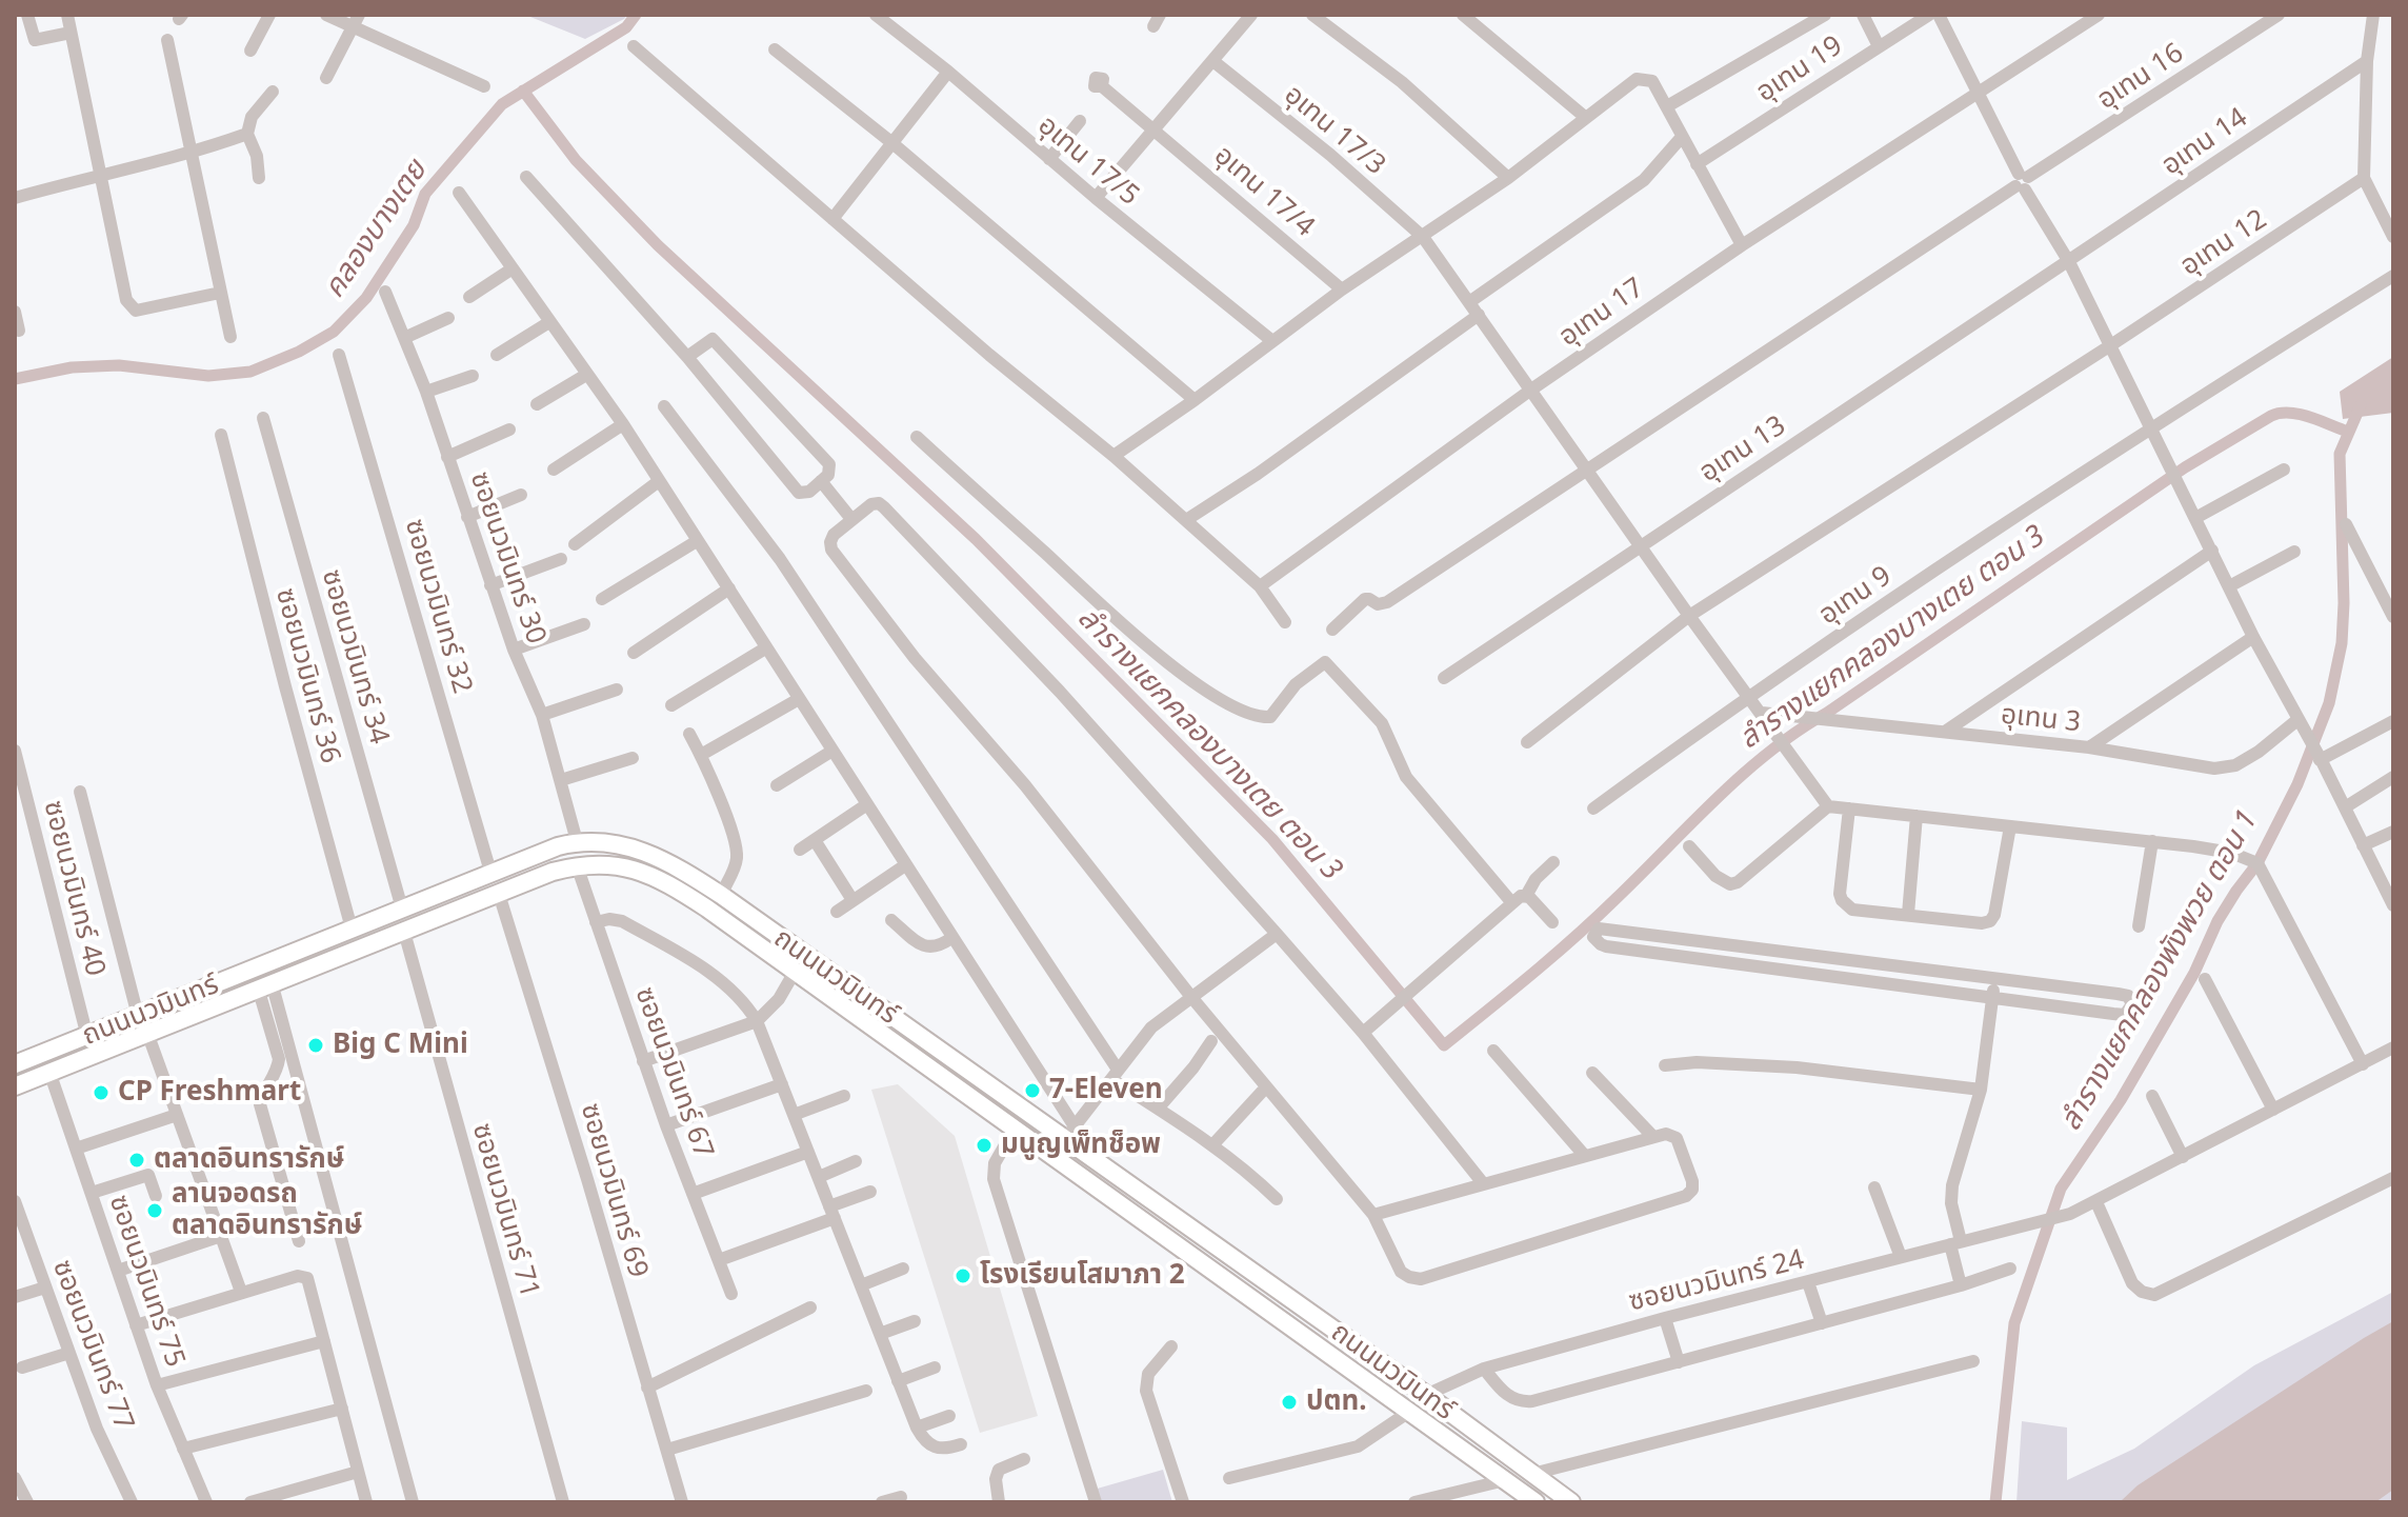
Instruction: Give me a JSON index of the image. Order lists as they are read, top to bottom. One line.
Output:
{"streets":{"main road":["ถนนนวมินทร์"],"street":["อุเทน 19","อุเทน 16","อุเทน 17/3","อุเทน 14","อุเทน 17/5","อุเทน 17/4","อุเทน 12","อุเทน 17","อุเทน 13","ซอยนวมินทร์ 30","อุเทน 9","ซอยนวมินทร์ 32","ซอยนวมินทร์ 34","ซอยนวมินทร์ 36","อุเทน 3","ซอยนวมินทร์ 40","ซอยนวมินทร์ 67","ซอยนวมินทร์ 69","ซอยนวมินทร์ 71","ซอยนวมินทร์ 75","ซอยนวมินทร์ 24","ซอยนวมินทร์ 77"]},"crossings":[["อุเทน 16","อุเทน 17/3"],["อุเทน 17/3","อุเทน 12"],["อุเทน 17/3","อุเทน 17"],["อุเทน 17/3","อุเทน 13"],["อุเทน 17/3","อุเทน 9"],["อุเทน 17/3","อุเทน 3"],["อุเทน 14","อุเทน 13"],["ซอยนวมินทร์ 30","ถนนนวมินทร์"],["ซอยนวมินทร์ 32","ถนนนวมินทร์"],["ซอยนวมินทร์ 34","ถนนนวมินทร์"],["ซอยนวมินทร์ 36","ถนนนวมินทร์"],["ซอยนวมินทร์ 40","ถนนนวมินทร์"],["ถนนนวมินทร์","ซอยนวมินทร์ 67"],["ถนนนวมินทร์","ซอยนวมินทร์ 69"],["ถนนนวมินทร์","ซอยนวมินทร์ 71"],["ถนนนวมินทร์","ซอยนวมินทร์ 75"],["ถนนนวมินทร์","ซอยนวมินทร์ 24"]],"water":["คลองบางเตย","ลำรางแยกคลองบางเตย ตอน 3","ลำรางแยกคลองพังพวย ตอน 1"],"places":["Big C Mini","7-Eleven","CP Freshmart","มนูญเพ็ทช็อพ","ตลาดอินทรารักษ์","ลานจอดรถ ตลาดอินทรารักษ์","โรงเรียนโสมาภา 2","ปตท."]}
